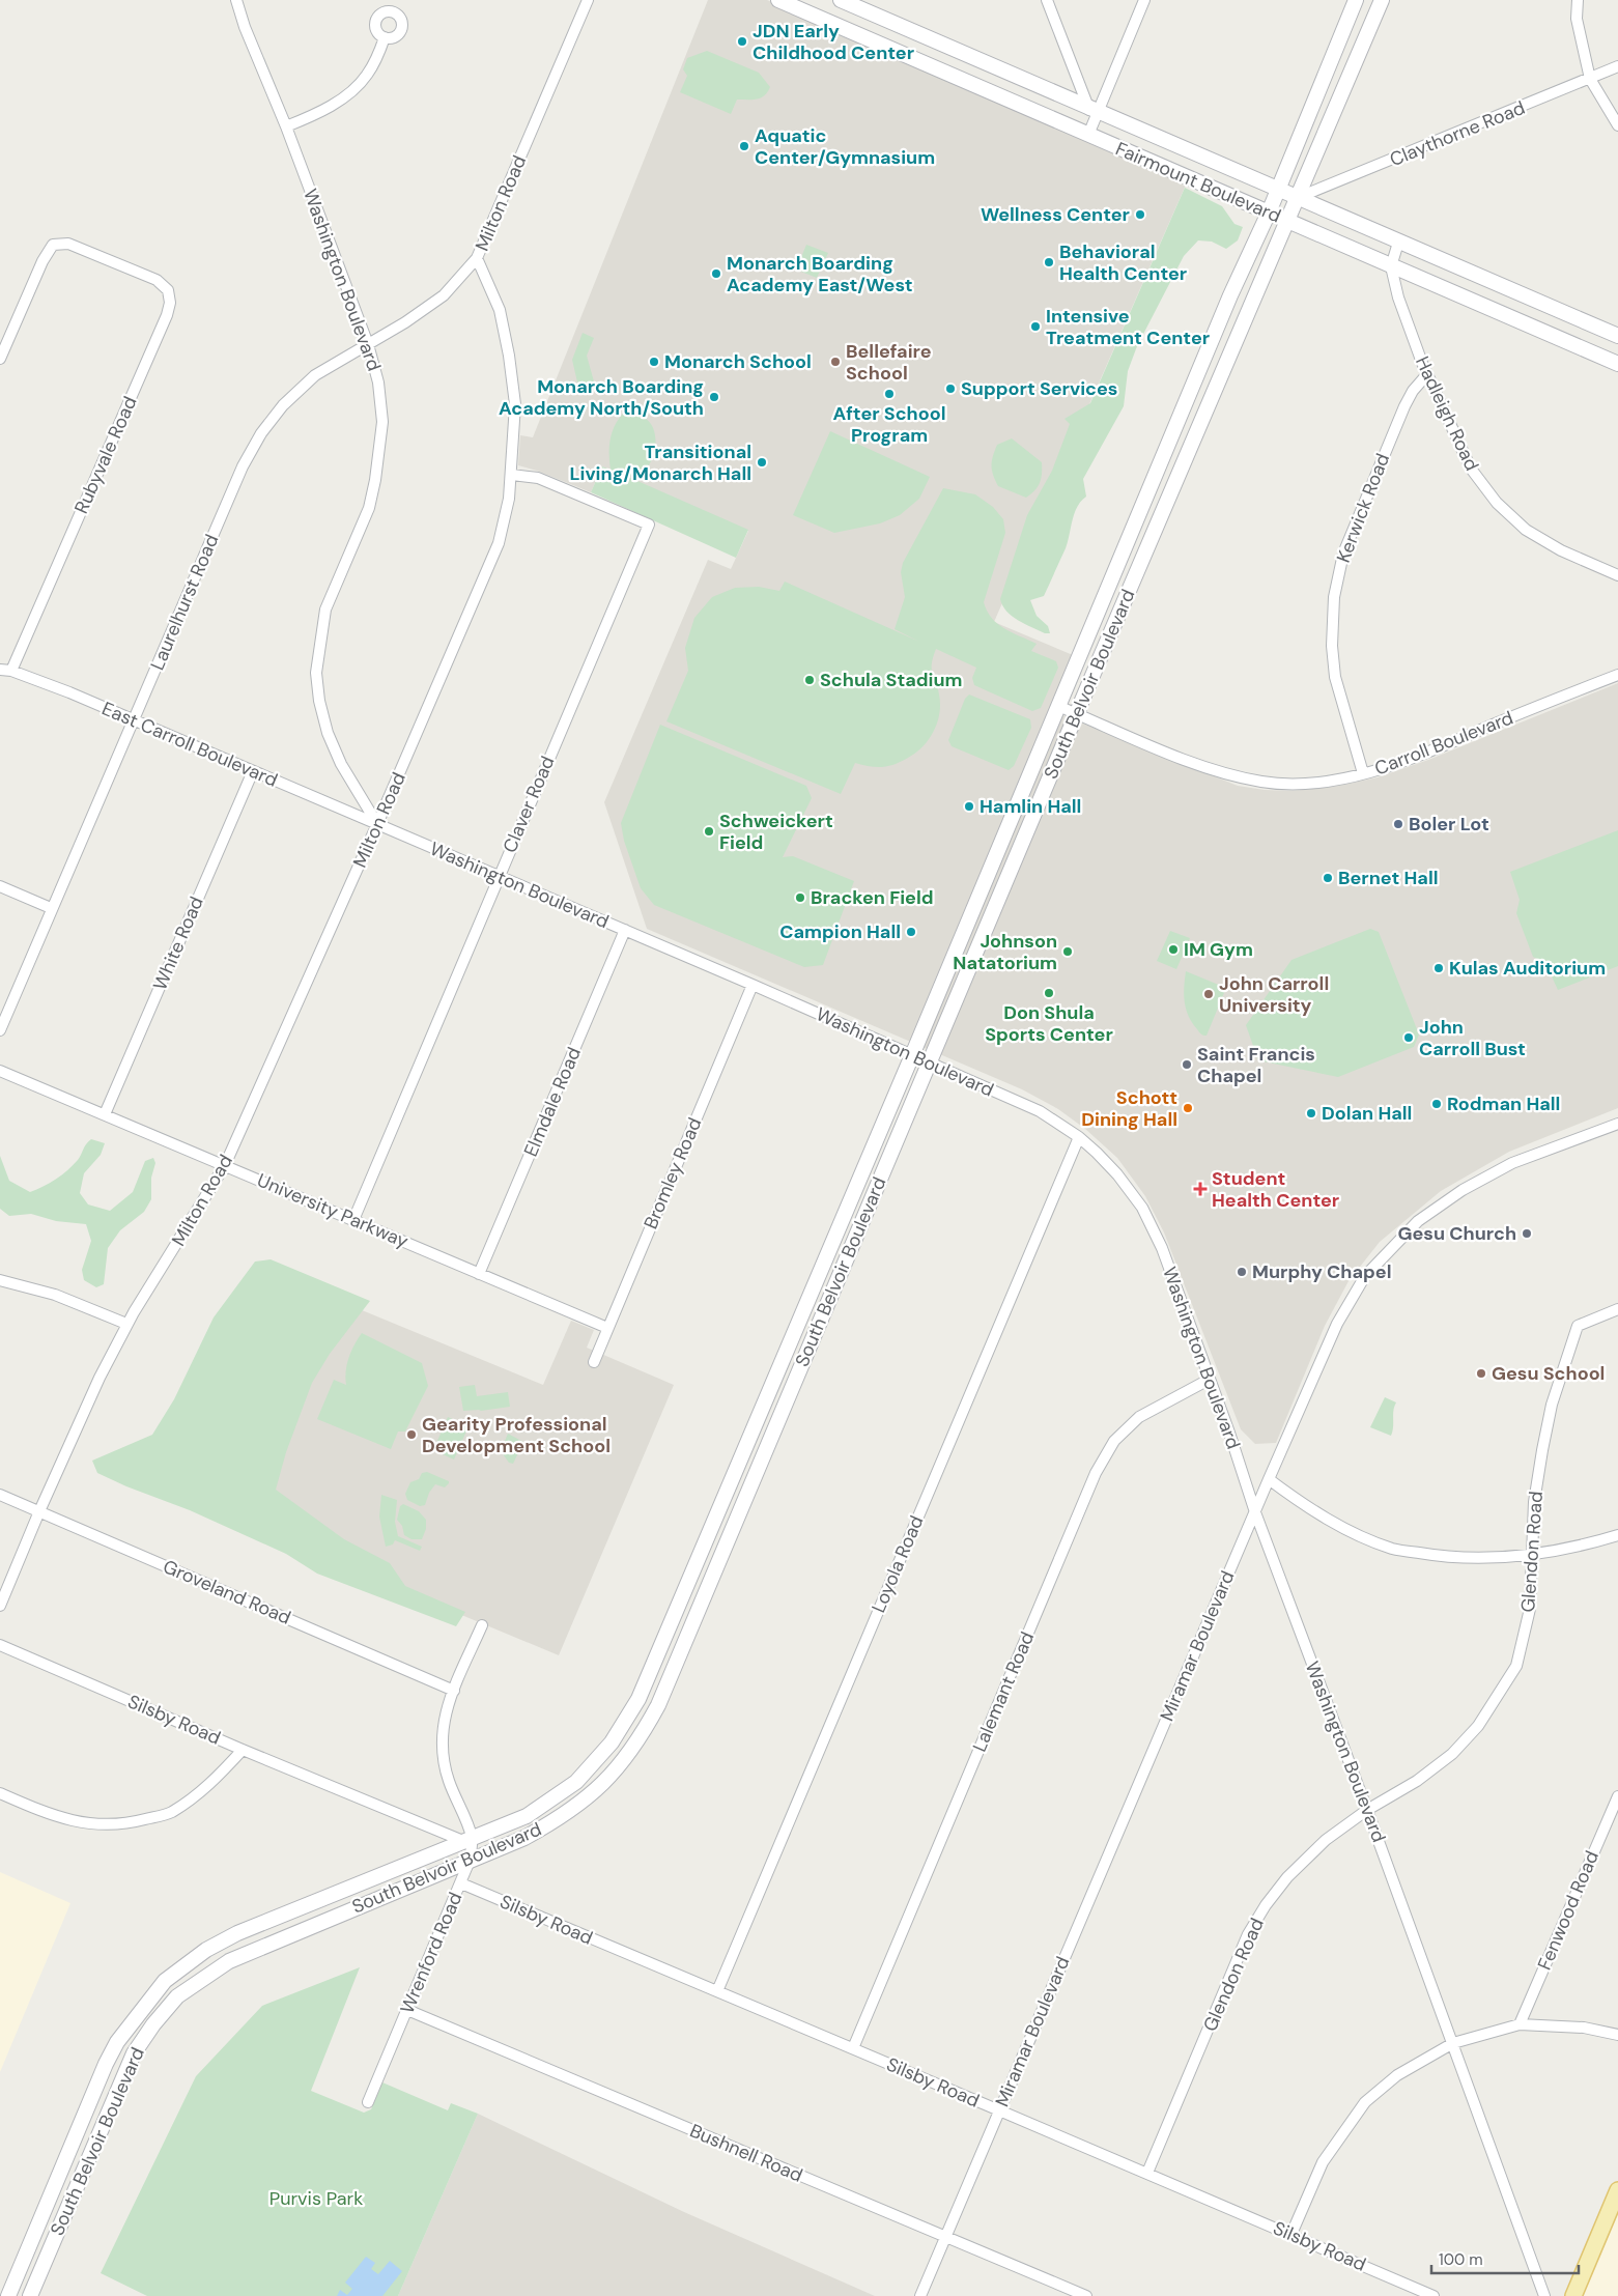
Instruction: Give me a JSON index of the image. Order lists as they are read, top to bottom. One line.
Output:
{"streets":{"street":["Claythorne Road","Fairmount Boulevard","Milton Road","Washington Boulevard","Hadleigh Road","Rubyvale Road","Kerwick Road","Laurelhurst Road","South Belvoir Boulevard","Carroll Boulevard","East Carroll Boulevard","Claver Road","White Road","Elmdale Road","Bromley Road","University Parkway","Glendon Road","Loyola Road","Groveland Road","Miramar Boulevard","Lalemant Road","Silsby Road","Fenwood Road","Wrenford Road","Bushnell Road"]},"crossings":[["Claythorne Road","Fairmount Boulevard"],["Claythorne Road","South Belvoir Boulevard"],["Fairmount Boulevard","Hadleigh Road"],["Fairmount Boulevard","South Belvoir Boulevard"],["Milton Road","Washington Boulevard"],["Milton Road","Laurelhurst Road"],["Milton Road","East Carroll Boulevard"],["Milton Road","Claver Road"],["Milton Road","University Parkway"],["Milton Road","Groveland Road"],["Washington Boulevard","Laurelhurst Road"],["Washington Boulevard","South Belvoir Boulevard"],["Washington Boulevard","East Carroll Boulevard"],["Washington Boulevard","Claver Road"],["Washington Boulevard","Elmdale Road"],["Washington Boulevard","Bromley Road"],["Washington Boulevard","Glendon Road"],["Washington Boulevard","Loyola Road"],["Washington Boulevard","Miramar Boulevard"],["Washington Boulevard","Lalemant Road"],["Hadleigh Road","Kerwick Road"],["Rubyvale Road","East Carroll Boulevard"],["Kerwick Road","Carroll Boulevard"],["Laurelhurst Road","East Carroll Boulevard"],["South Belvoir Boulevard","Carroll Boulevard"],["South Belvoir Boulevard","Silsby Road"],["South Belvoir Boulevard","Wrenford Road"],["East Carroll Boulevard","White Road"],["Claver Road","University Parkway"],["White Road","University Parkway"],["Elmdale Road","University Parkway"],["Bromley Road","University Parkway"],["Glendon Road","Silsby Road"],["Loyola Road","Silsby Road"],["Groveland Road","Wrenford Road"],["Miramar Boulevard","Silsby Road"],["Miramar Boulevard","Bushnell Road"],["Lalemant Road","Silsby Road"],["Silsby Road","Wrenford Road"],["Wrenford Road","Bushnell Road"]],"parks":["Purvis Park"],"places":{"other":["JDN Early Childhood Center","Aquatic Center/Gymnasium","Wellness Center","Behavioral Health Center","Monarch Boarding Academy East/West","Intensive Treatment Center","Monarch School","Bellefaire School","Support Services","After School Program","Monarch Boarding Academy North/South","Transitional Living/Monarch Hall","Schula Stadium","Hamlin Hall","Boler Lot","Schweickert Field","Bernet Hall","Bracken Field","Campion Hall","IM Gym","Johnson Natatorium","Kulas Auditorium","Don Shula Sports Center","John Carroll University","John Carroll Bust","Saint Francis Chapel","Rodman Hall","Schott Dining Hall","Dolan Hall","Gesu Church","Murphy Chapel","Gesu School","Gearity Professional Development School"],"health":["Student Health Center"]},"scale_bar":"100 m"}
